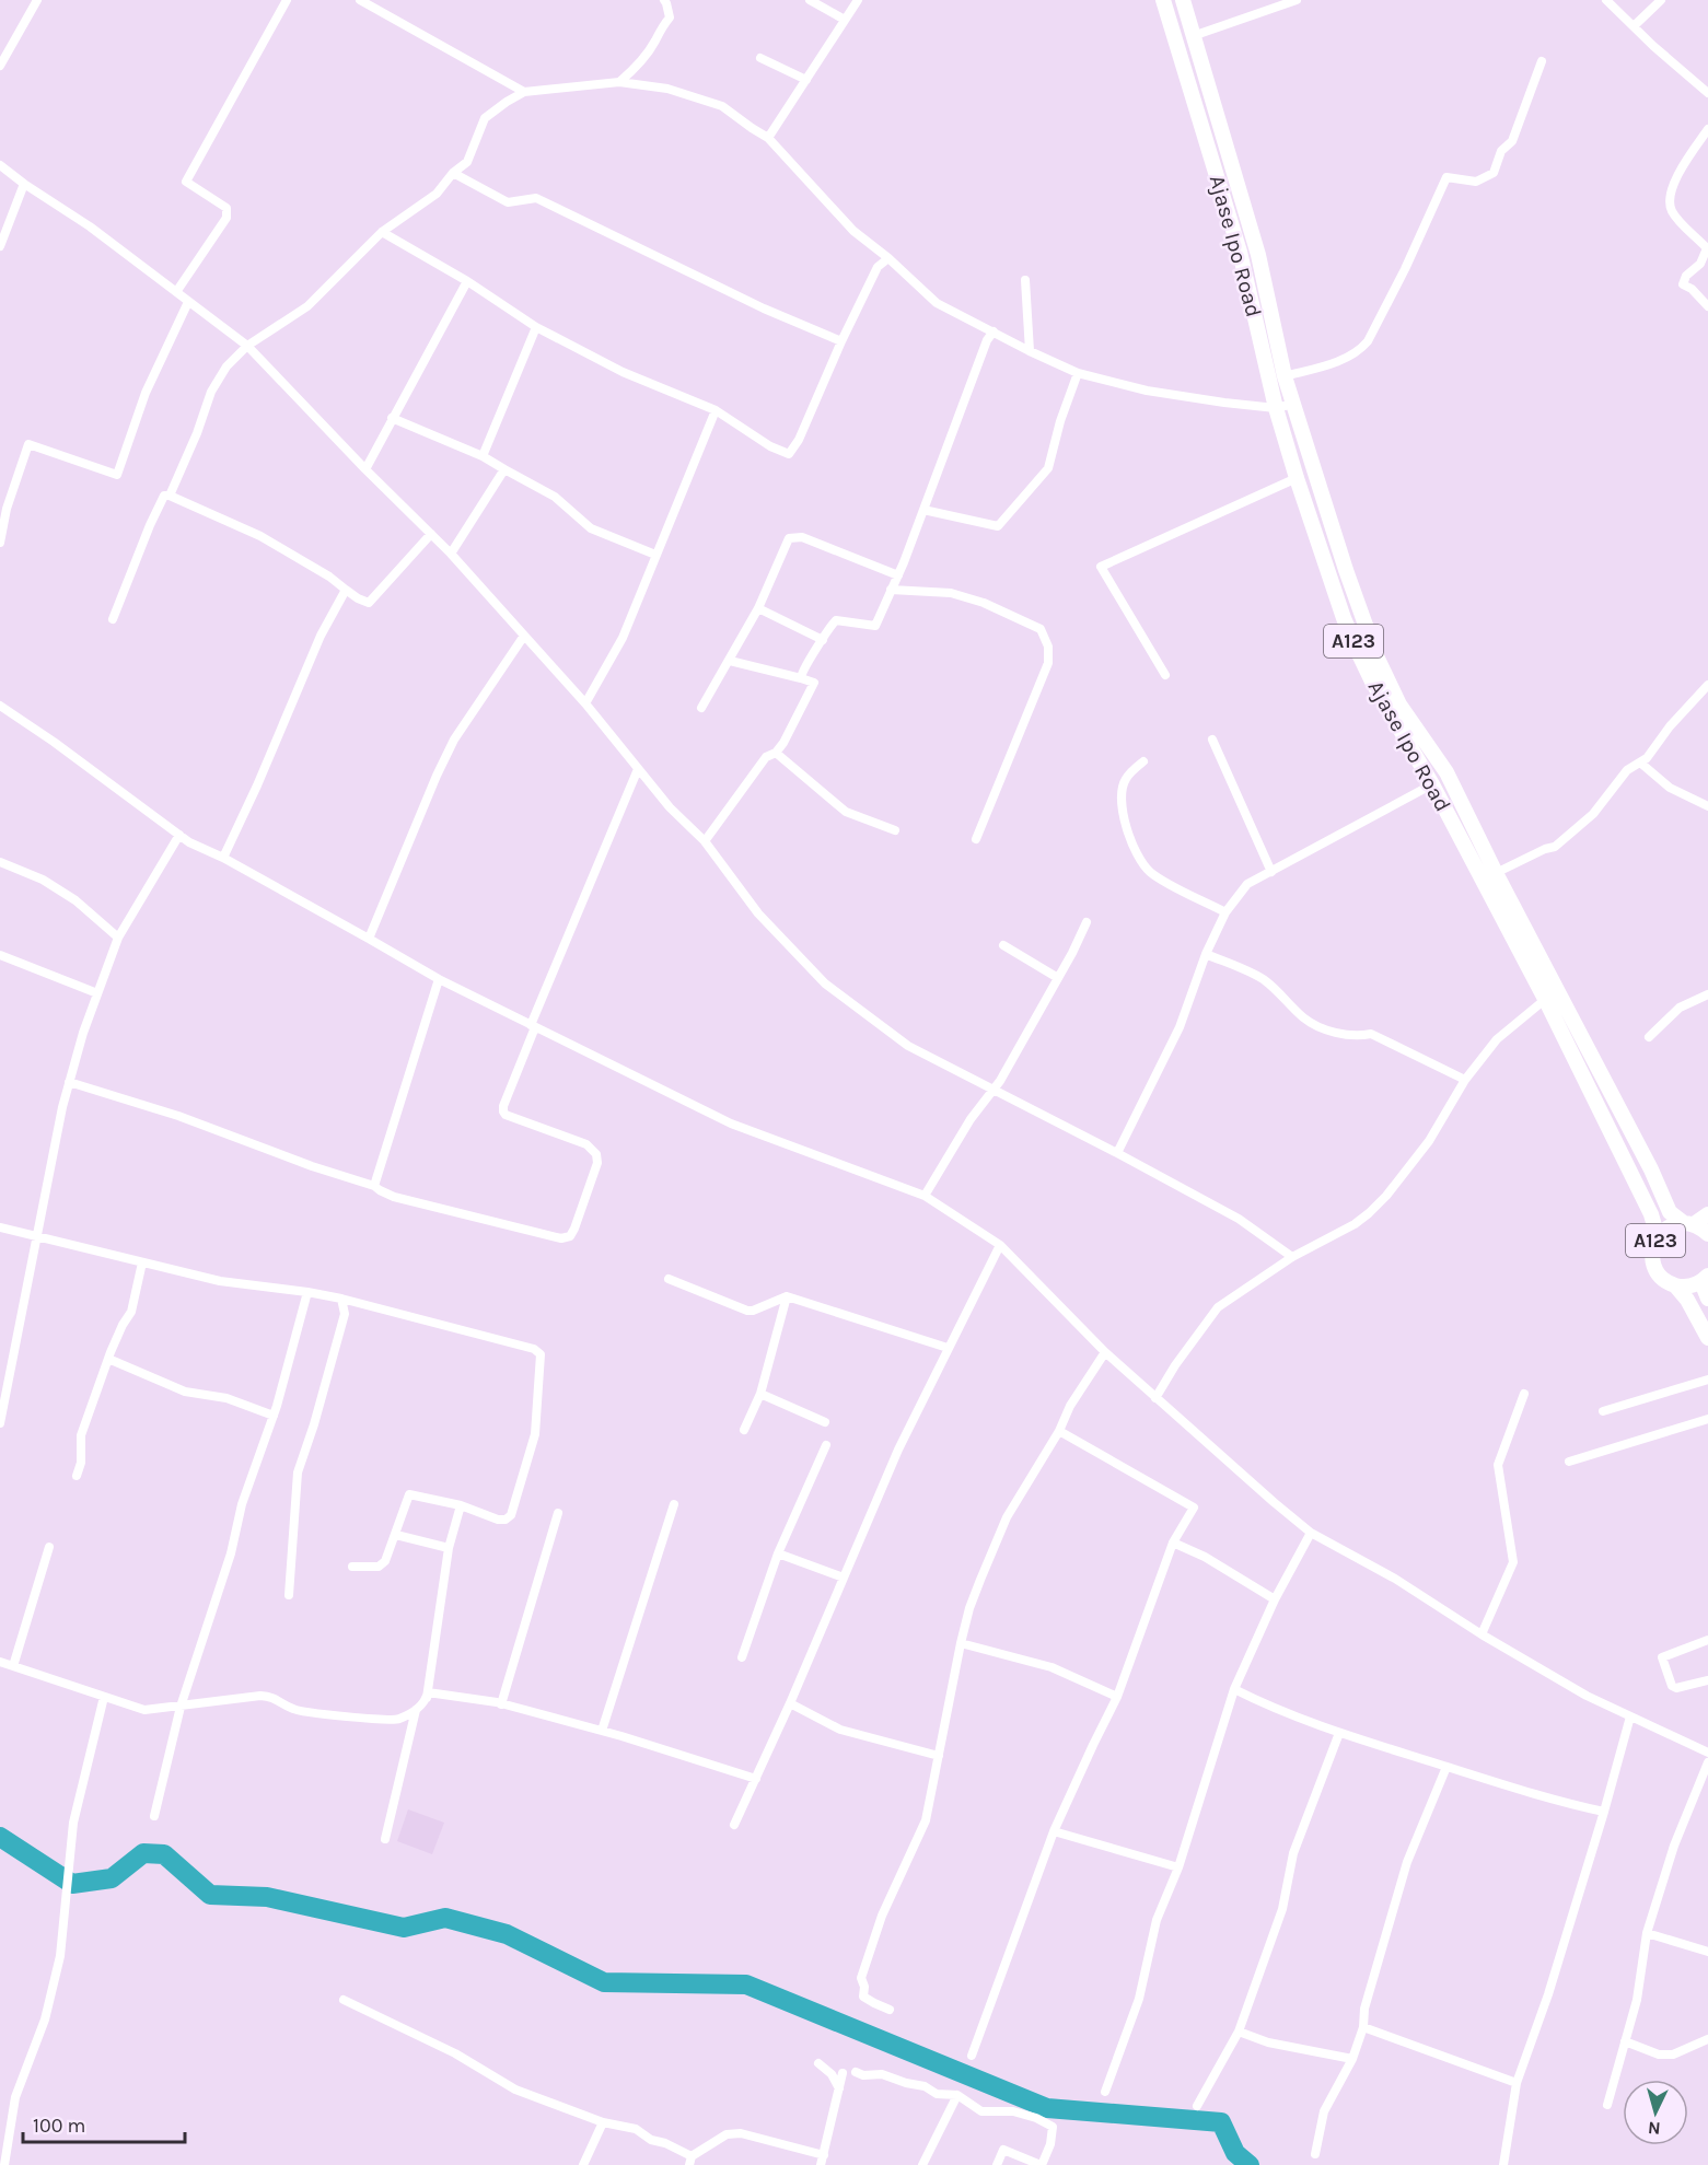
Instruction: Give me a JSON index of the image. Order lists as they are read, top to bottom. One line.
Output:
{"streets":{"main road":["Ajase Ipo Road","A123"]},"crossings":[["Ajase Ipo Road","A123"]],"scale_bar":"100 m","north":"bottom"}
